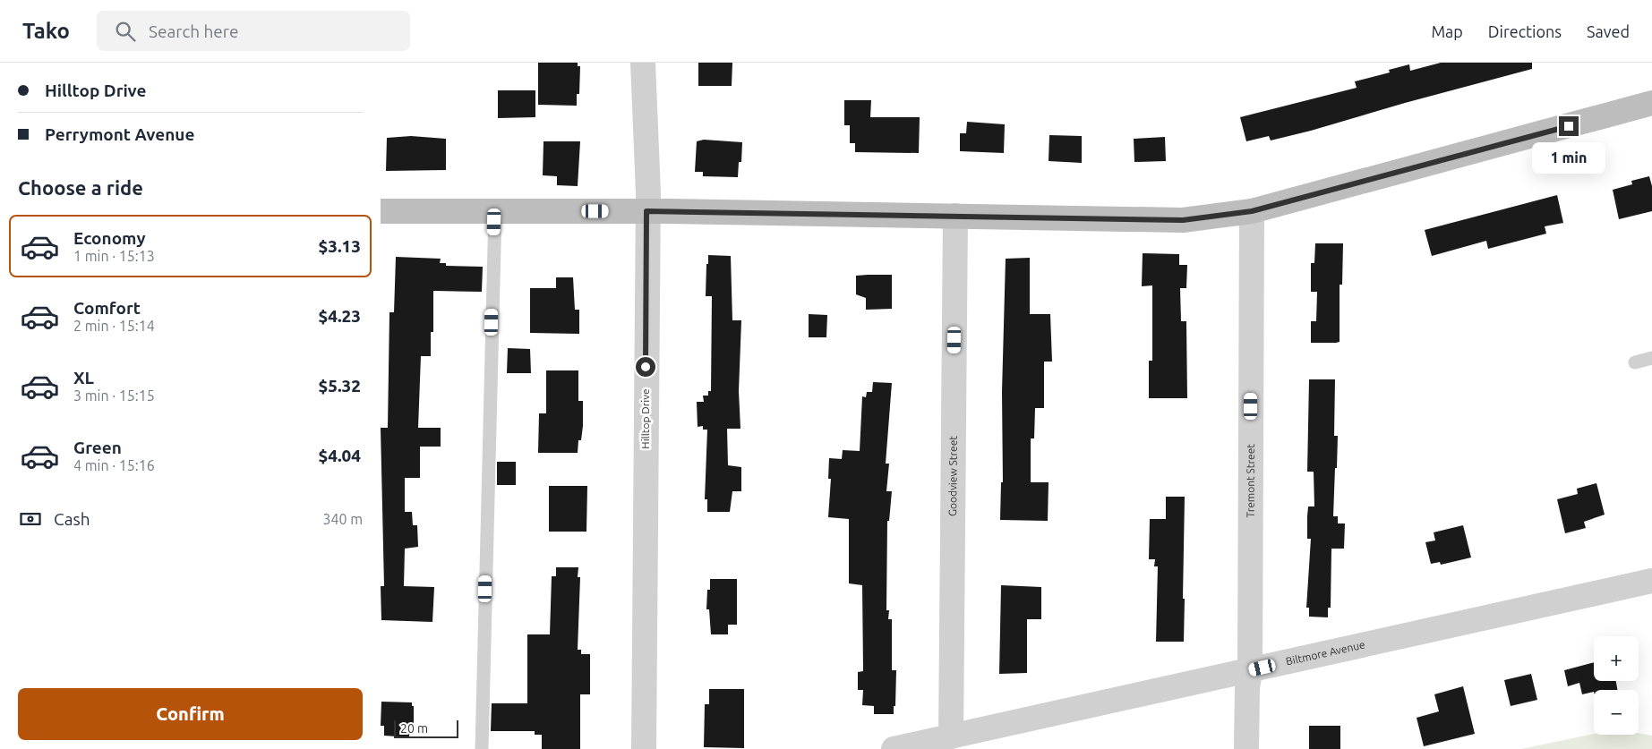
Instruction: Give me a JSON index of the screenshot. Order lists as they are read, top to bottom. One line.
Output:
{"streets":{"street":["Hilltop Drive","Goodview Street","Tremont Street","Biltmore Avenue"]},"crossings":[["Goodview Street","Biltmore Avenue"],["Tremont Street","Biltmore Avenue"]],"scale_bar":"20 m","page":{"header":"Tako","search":"Search here","nav":["Map","Directions","Saved"],"banner":["Hilltop Drive","Perrymont Avenue"],"bubble":"1 min","heading":"Choose a ride","list":[{"name":"Economy","note":"1 min · 15:13","value":"$3.13"},{"name":"Comfort","note":"2 min · 15:14","value":"$4.23"},{"name":"XL","note":"3 min · 15:15","value":"$5.32"},{"name":"Green","note":"4 min · 15:16","value":"$4.04"}],"pay":["Cash","340 m"],"map_buttons":["+","−"],"buttons":"Confirm","scale":"20 m"}}
